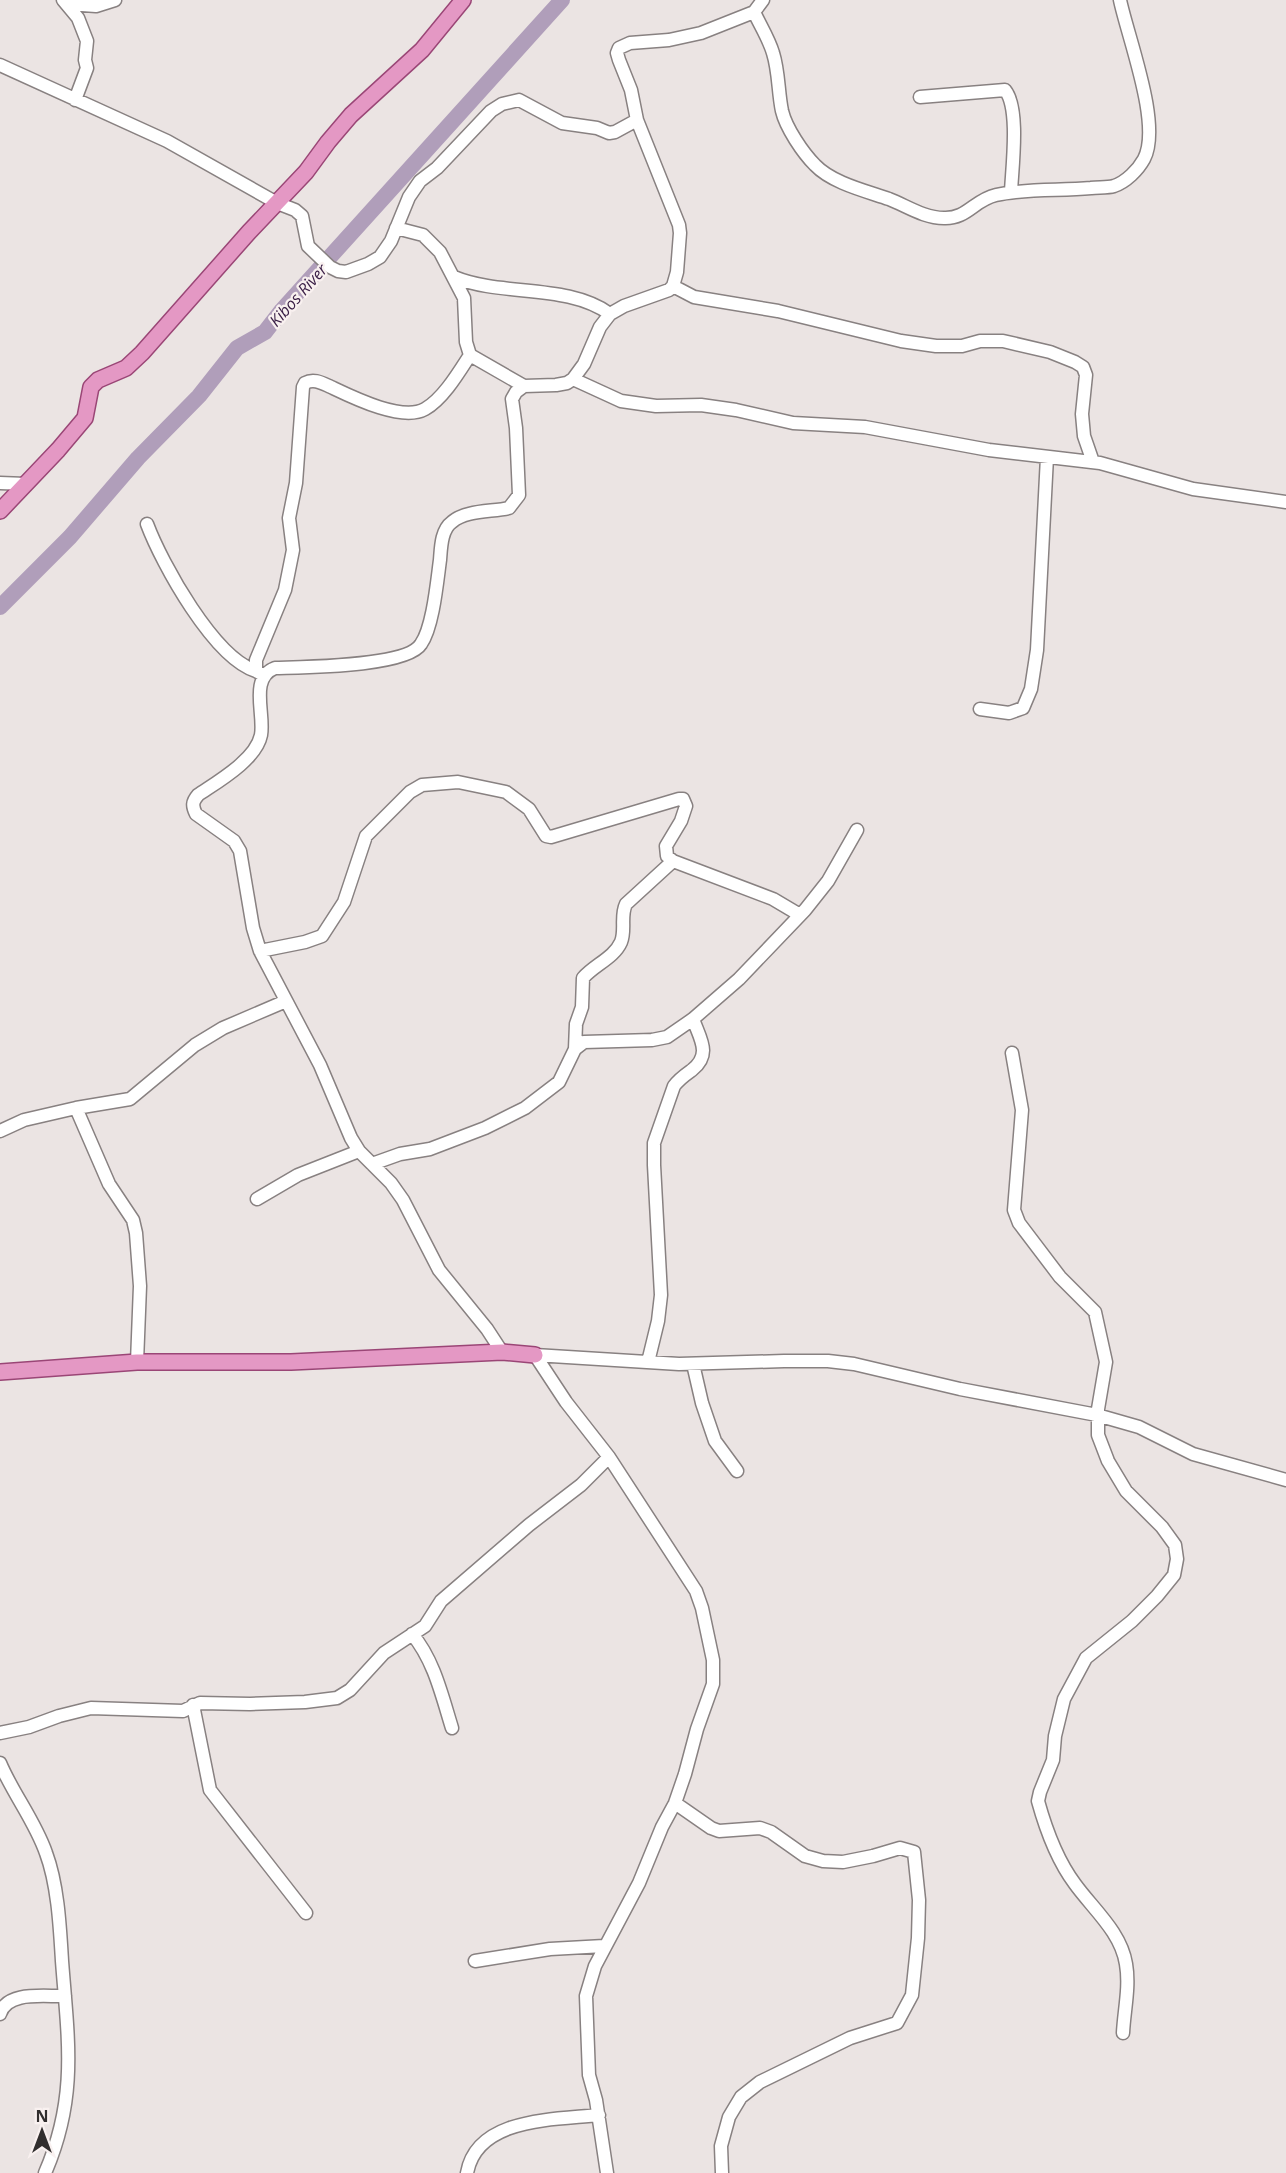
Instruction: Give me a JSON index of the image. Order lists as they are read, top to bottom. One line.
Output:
{"water":["Kibos River"],"north":"top"}
